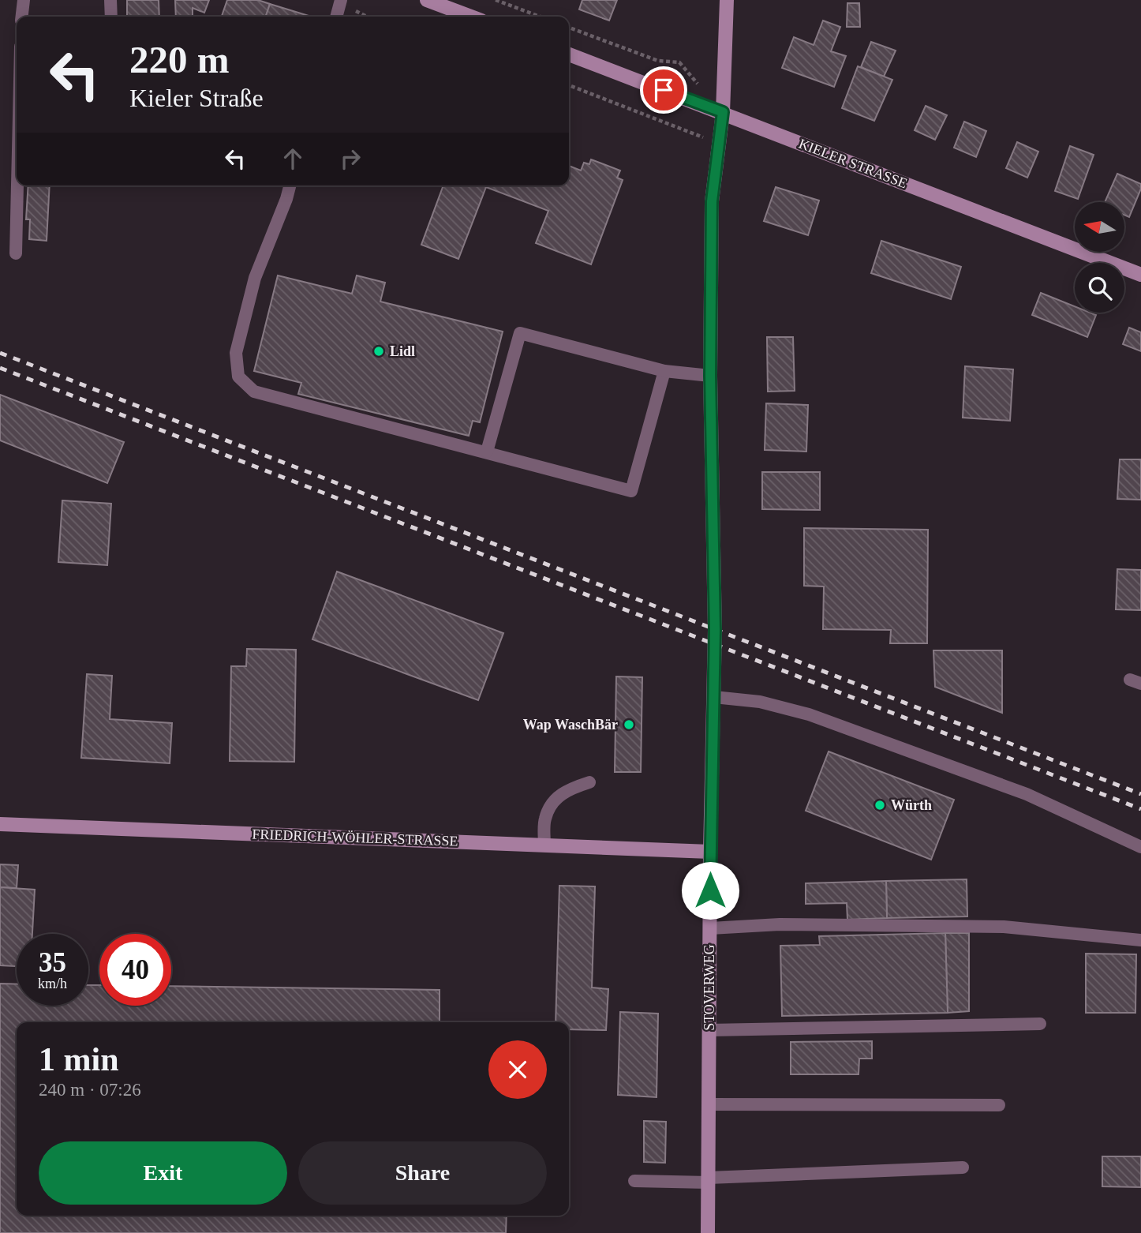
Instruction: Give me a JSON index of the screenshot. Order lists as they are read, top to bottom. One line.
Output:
{"streets":{"street":["KIELER STRASSE","FRIEDRICH-WÖHLER-STRASSE","STOVERWEG"]},"crossings":[["KIELER STRASSE","STOVERWEG"],["FRIEDRICH-WÖHLER-STRASSE","STOVERWEG"]],"places":["Lidl","Wap WaschBär","Würth"],"north":"left","page":{"turn":["220 m","Kieler Straße"],"speed":"35 km/h","limit":"40","heading":["1 min","240 m · 07:26"],"buttons":["Exit","Share"]}}
